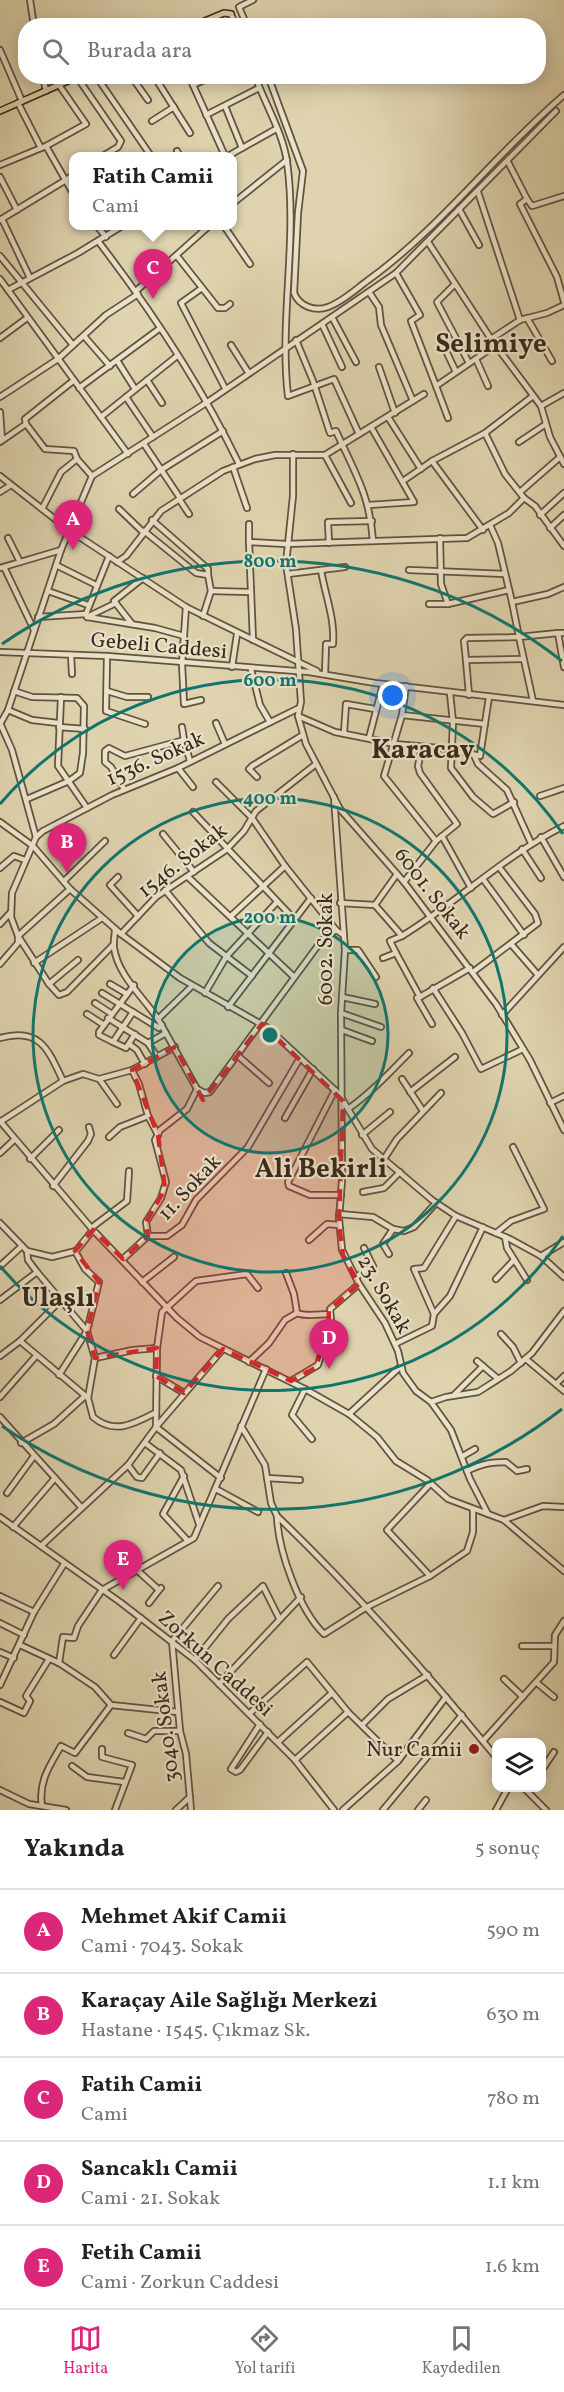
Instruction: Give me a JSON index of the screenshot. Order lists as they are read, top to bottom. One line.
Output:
{"streets":{"street":["Gebeli Caddesi","1536. Sokak","1546. Sokak","6001. Sokak","6002. Sokak","11. Sokak","23. Sokak","Zorkun Caddesi","3040. Sokak"]},"crossings":[["Gebeli Caddesi","6001. Sokak"],["1536. Sokak","6001. Sokak"],["1546. Sokak","6001. Sokak"],["6001. Sokak","6002. Sokak"],["6002. Sokak","23. Sokak"],["Zorkun Caddesi","3040. Sokak"]],"districts":["Selimiye","Karacay","Ali Bekirli","Ulaşlı"],"places":["Nur Camii"],"page":{"search":"Burada ara","popup":["Fatih Camii","Cami"],"pins":["C","A","B","D","E"],"heading":["Yakında","5 sonuç"],"list":[{"mark":"A","name":"Mehmet Akif Camii","note":"Cami · 7043. Sokak","value":"590 m"},{"mark":"B","name":"Karaçay Aile Sağlığı Merkezi","note":"Hastane · 1545. Çıkmaz Sk.","value":"630 m"},{"mark":"C","name":"Fatih Camii","note":"Cami","value":"780 m"},{"mark":"D","name":"Sancaklı Camii","note":"Cami · 21. Sokak","value":"1.1 km"},{"mark":"E","name":"Fetih Camii","note":"Cami · Zorkun Caddesi","value":"1.6 km"}],"nav":["Harita","Yol tarifi","Kaydedilen"]},"rings":["800 m","600 m","400 m","200 m"]}
